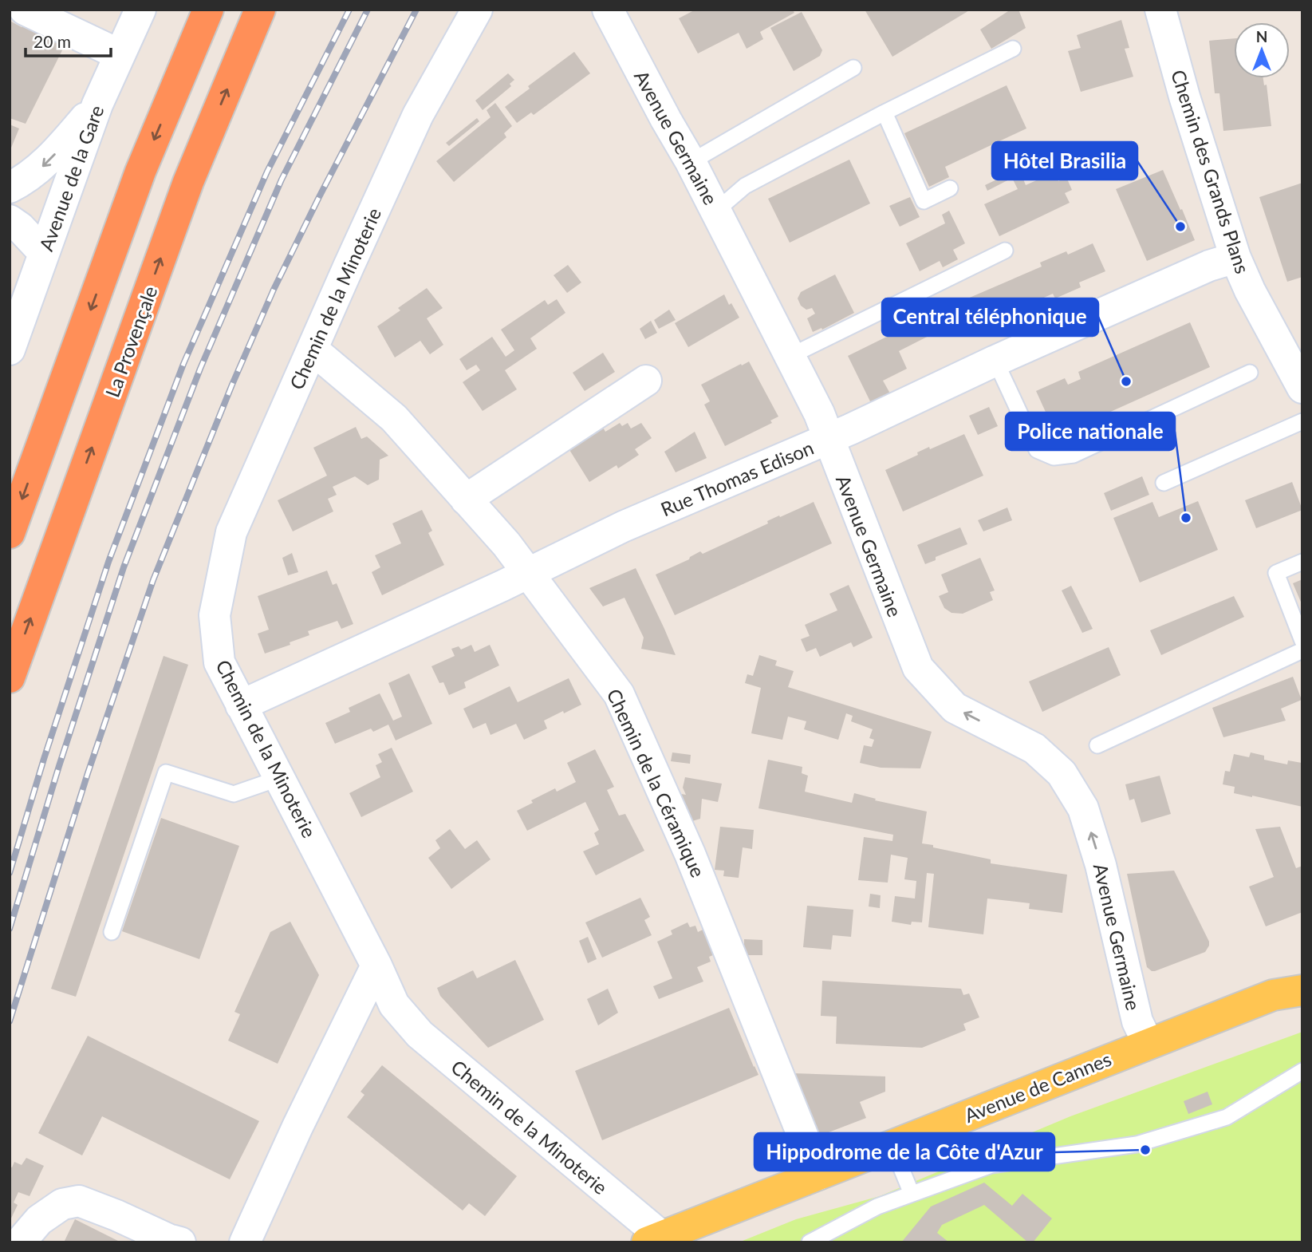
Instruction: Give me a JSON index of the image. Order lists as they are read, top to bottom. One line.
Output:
{"streets":{"highway":["La Provençale"],"main road":["Avenue de Cannes"],"street":["Avenue Germaine","Chemin des Grands Plans","Avenue de la Gare","Chemin de la Minoterie","Rue Thomas Edison","Chemin de la Céramique"]},"crossings":[["Avenue Germaine","Rue Thomas Edison"],["Avenue Germaine","Avenue de Cannes"],["Chemin des Grands Plans","Rue Thomas Edison"],["Chemin de la Minoterie","Rue Thomas Edison"],["Chemin de la Minoterie","Chemin de la Céramique"],["Chemin de la Minoterie","Avenue de Cannes"],["Rue Thomas Edison","Chemin de la Céramique"],["Chemin de la Céramique","Avenue de Cannes"]],"one_way":["Avenue Germaine"],"places":["Hôtel Brasilia","Central téléphonique","Police nationale","Hippodrome de la Côte d'Azur"],"scale_bar":"20 m","north":"top"}
